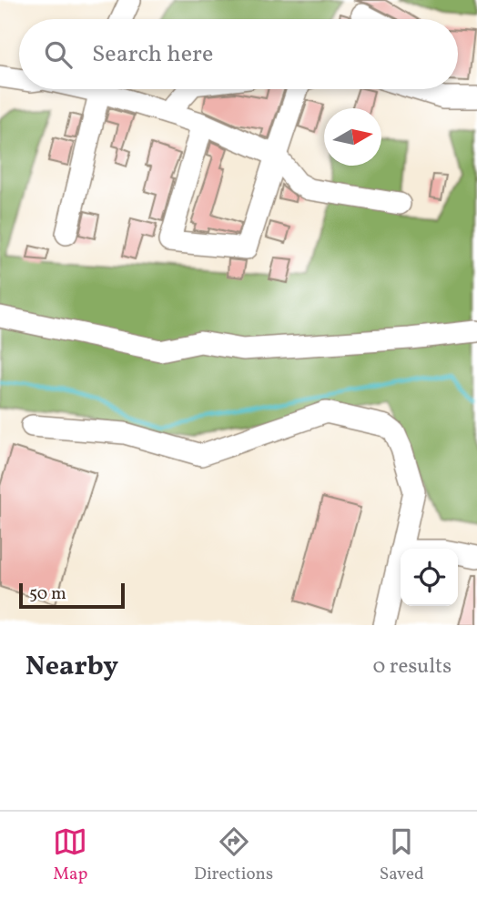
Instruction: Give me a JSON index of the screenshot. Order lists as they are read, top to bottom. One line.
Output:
{"scale_bar":"50 m","north":"right","page":{"search":"Search here","scale":"50 m","heading":["Nearby","0 results"],"nav":["Map","Directions","Saved"]}}
